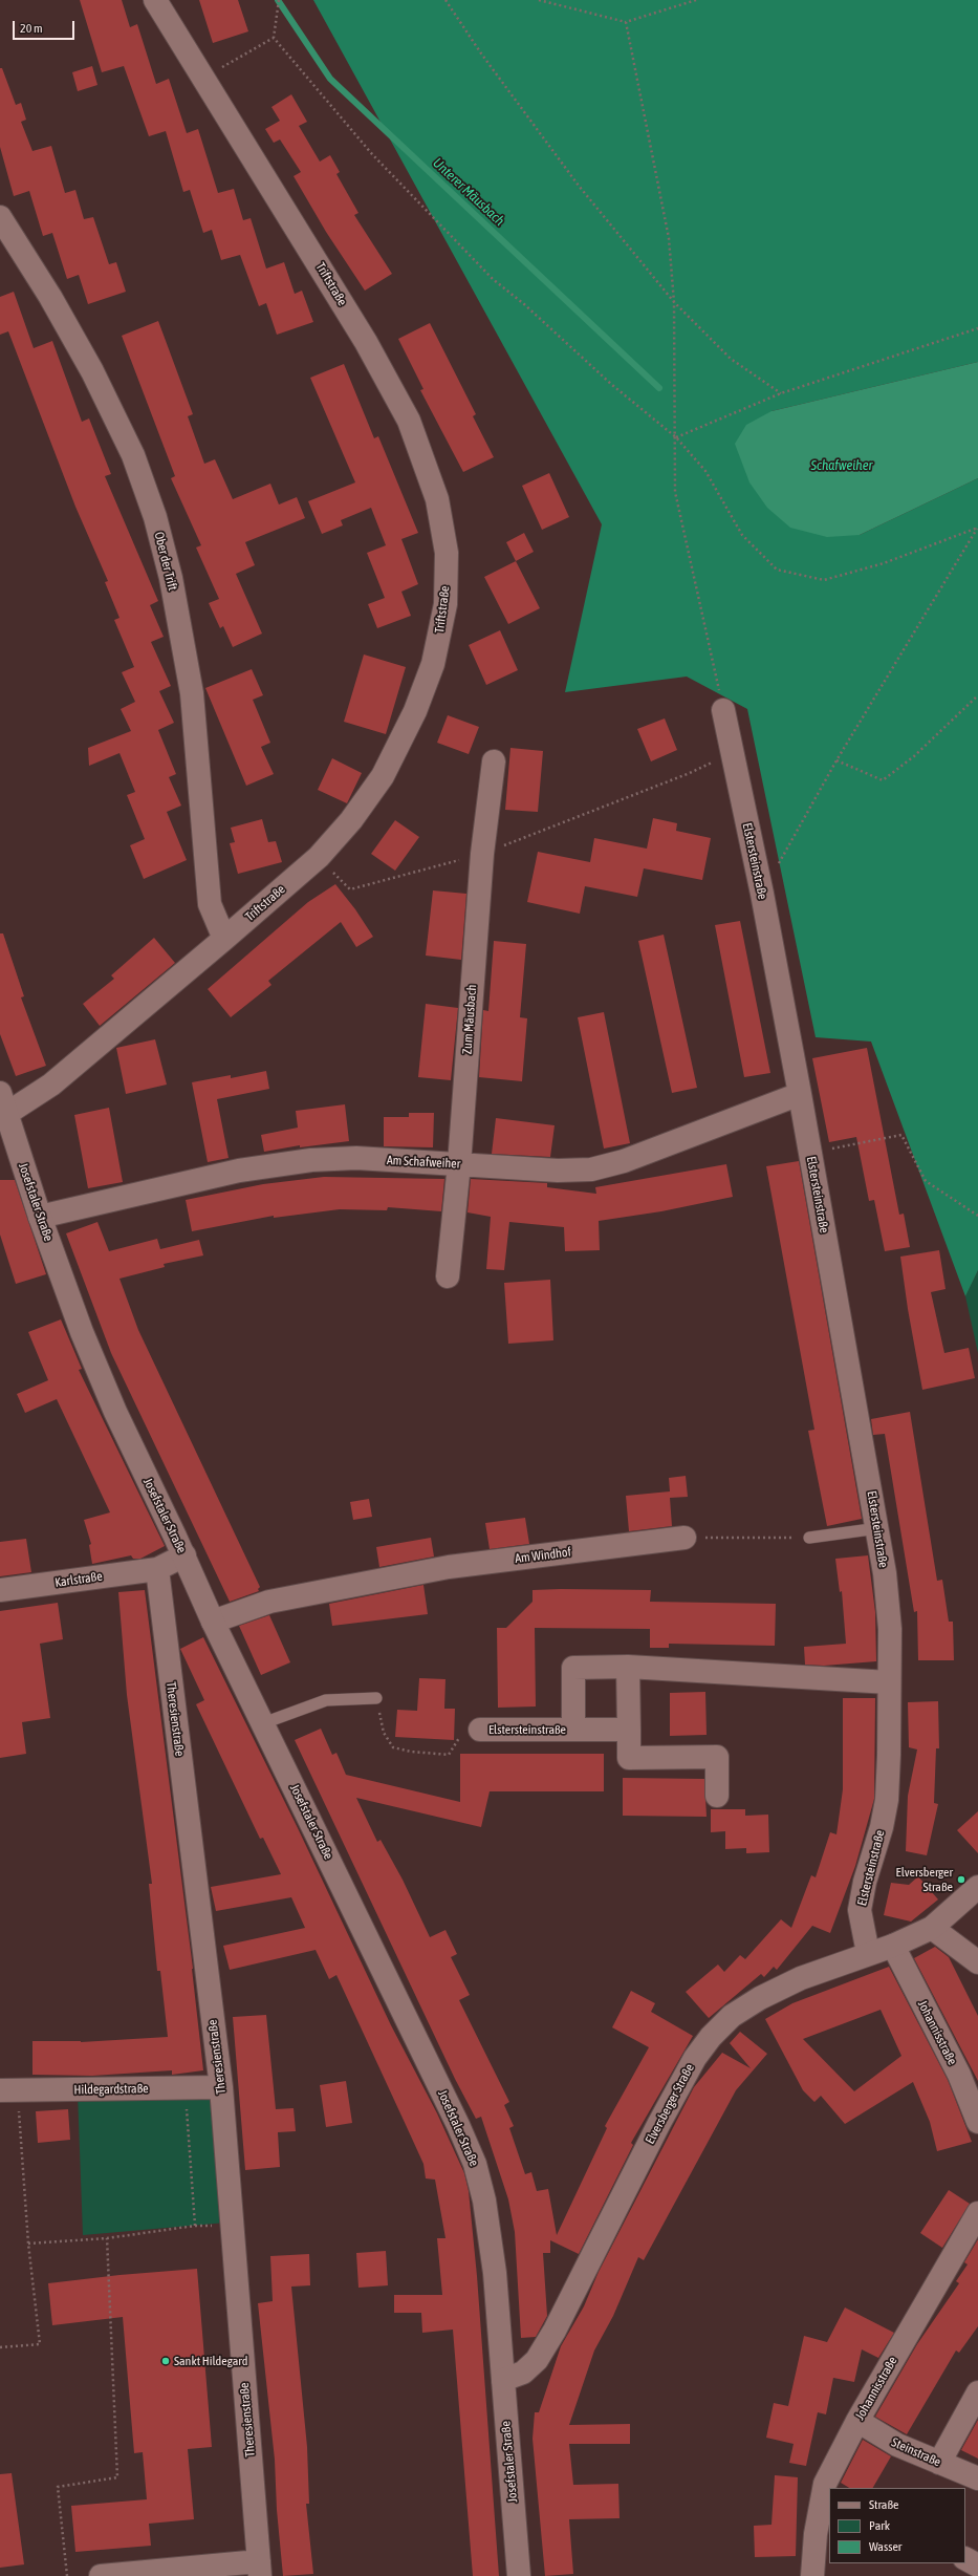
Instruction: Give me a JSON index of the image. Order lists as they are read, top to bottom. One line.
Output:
{"streets":{"street":["Triftstraße","Ober der Trift","Elstersteinstraße","Zum Mäusbach","Am Schafweiher","Josefstaler Straße","Am Windhof","Karlstraße","Theresienstraße","Johannisstraße","Hildegardstraße","Elversberger Straße","Steinstraße"]},"crossings":[["Triftstraße","Ober der Trift"],["Triftstraße","Josefstaler Straße"],["Elstersteinstraße","Am Schafweiher"],["Elstersteinstraße","Elversberger Straße"],["Zum Mäusbach","Am Schafweiher"],["Am Schafweiher","Josefstaler Straße"],["Josefstaler Straße","Am Windhof"],["Josefstaler Straße","Elversberger Straße"],["Karlstraße","Theresienstraße"],["Theresienstraße","Hildegardstraße"],["Johannisstraße","Elversberger Straße"],["Johannisstraße","Steinstraße"]],"water":["Unterer Mäusbach","Schafweiher"],"places":["Elversberger Straße","Sankt Hildegard"],"legend":["Straße","Park","Wasser"],"scale_bar":"20 m"}
